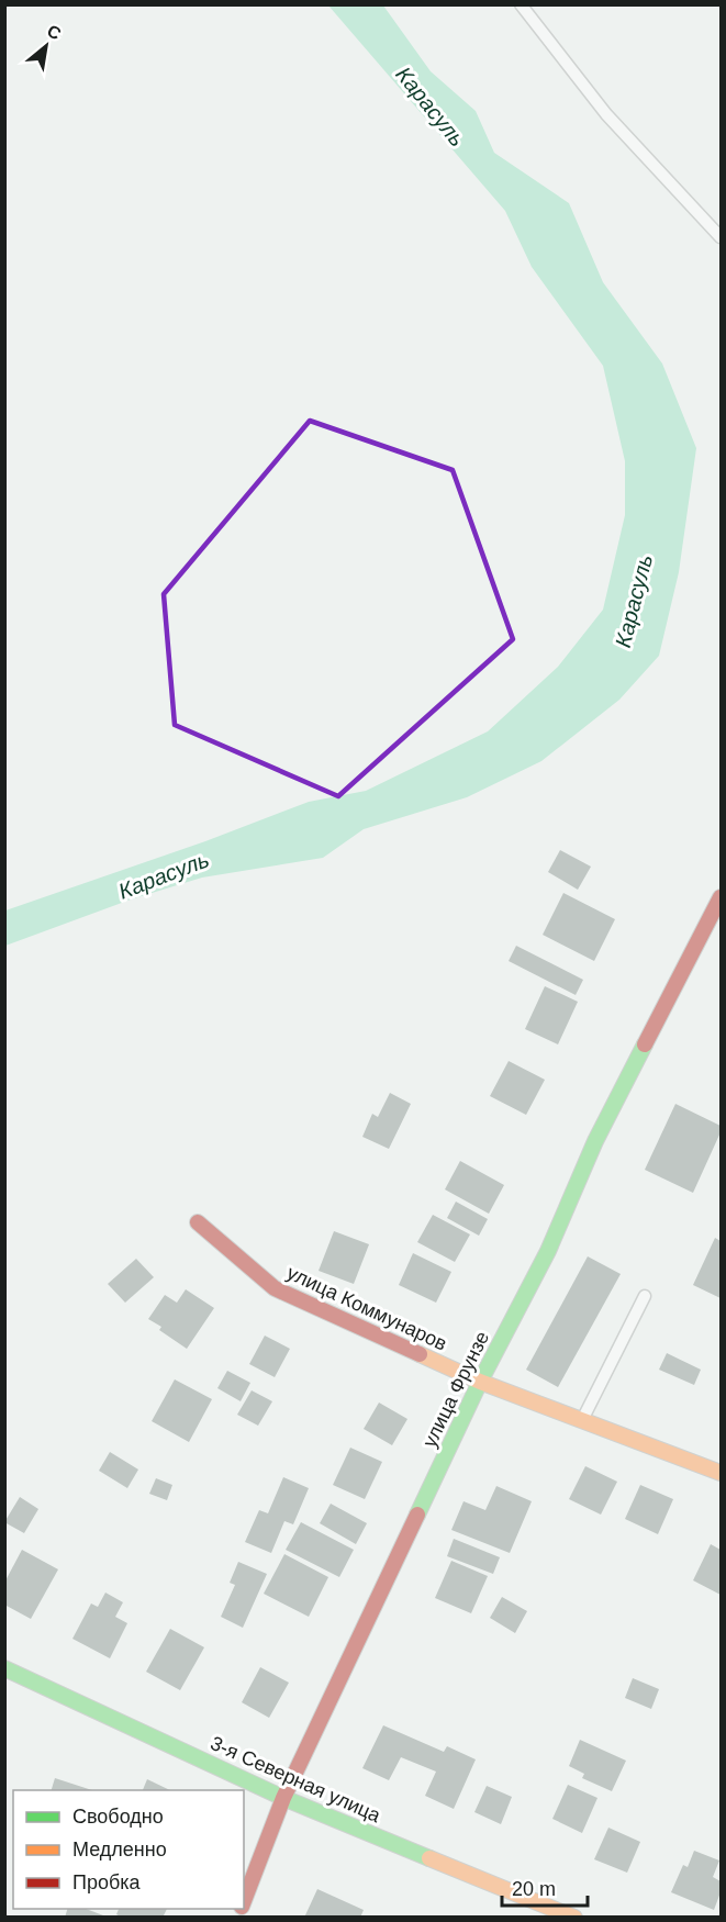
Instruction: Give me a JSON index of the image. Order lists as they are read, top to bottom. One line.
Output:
{"streets":{"street":["улица Коммунаров","улица Фрунзе","3-я Северная улица"]},"crossings":[["улица Коммунаров","улица Фрунзе"],["улица Фрунзе","3-я Северная улица"]],"water":["Карасуль"],"legend":["Свободно","Медленно","Пробка"],"scale_bar":"20 m","north":"top right"}
